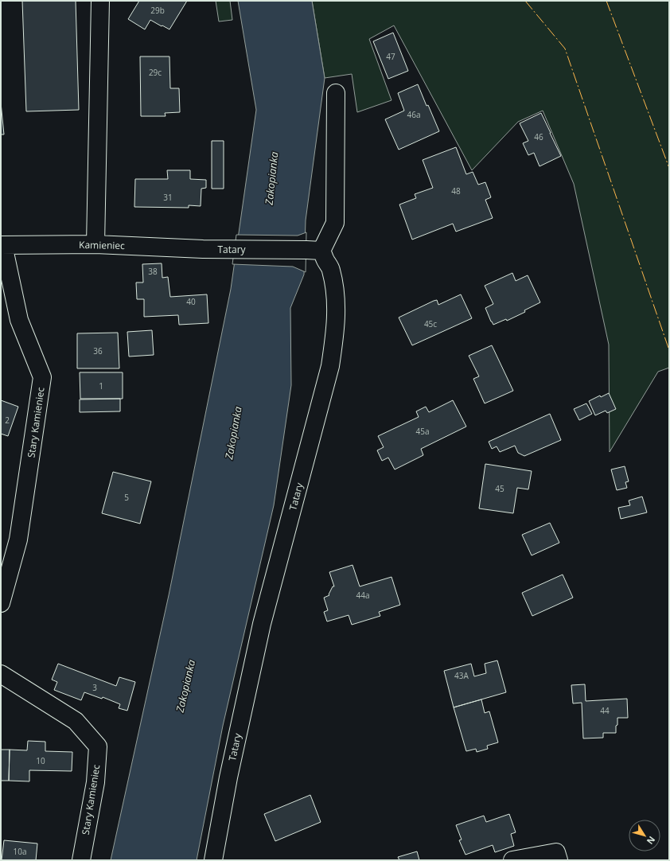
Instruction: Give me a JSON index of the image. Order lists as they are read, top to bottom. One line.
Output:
{"streets":{"street":["Kamieniec","Tatary","Stary Kamieniec"]},"crossings":[["Kamieniec","Tatary"],["Kamieniec","Stary Kamieniec"]],"water":["Zakopianka"],"house_numbers":["29b","47","29c","46a","46","48","31","38","40","45c","36","1","2","45a","45","5","44a","43A","3","44","10","10a"],"north":"bottom right"}
